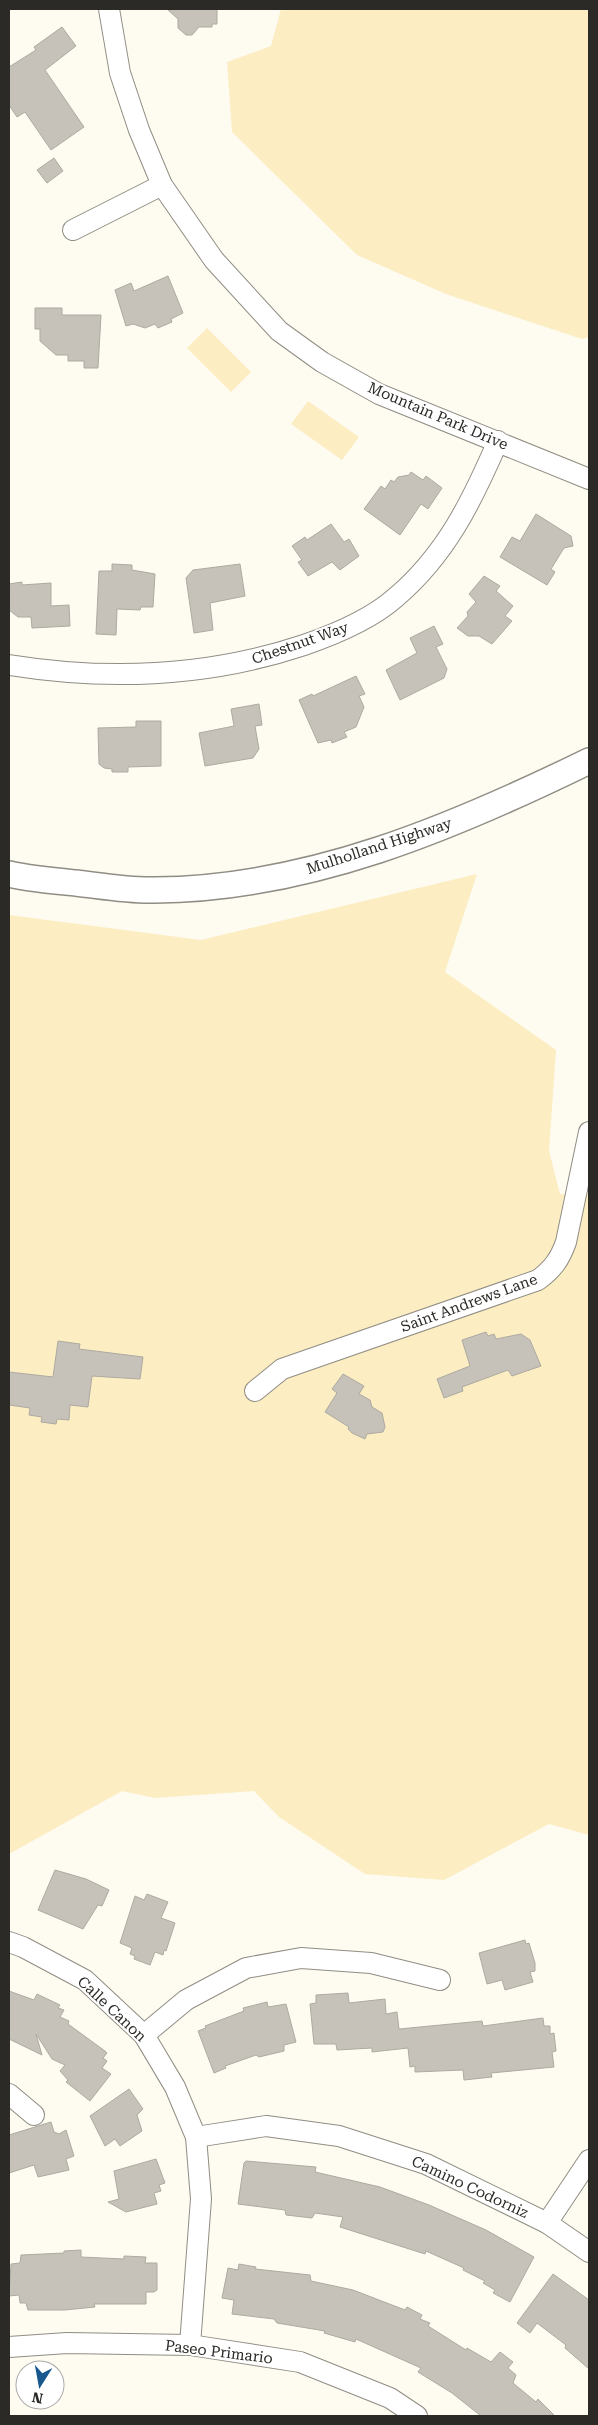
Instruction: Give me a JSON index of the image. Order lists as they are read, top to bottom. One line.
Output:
{"streets":{"main road":["Mulholland Highway"],"street":["Mountain Park Drive","Chestnut Way","Saint Andrews Lane","Calle Canon","Camino Codorniz","Paseo Primario"]},"crossings":[["Mountain Park Drive","Chestnut Way"],["Calle Canon","Camino Codorniz"],["Calle Canon","Paseo Primario"]],"north":"bottom"}
